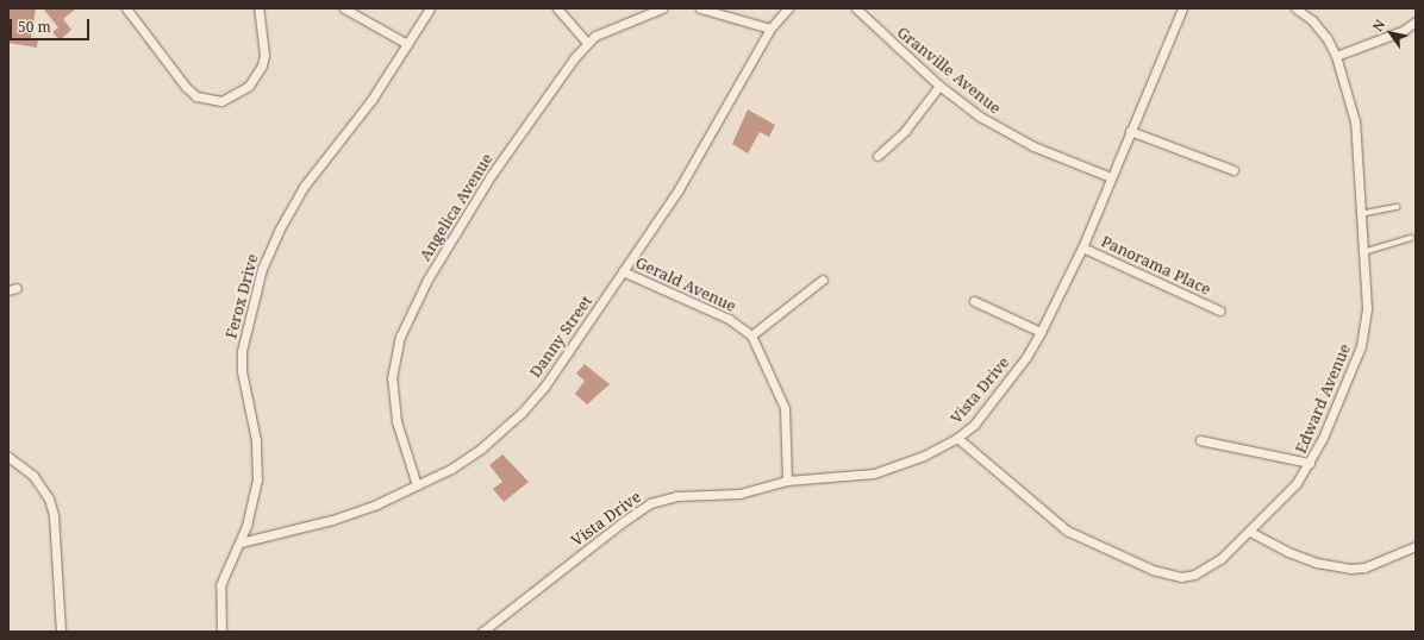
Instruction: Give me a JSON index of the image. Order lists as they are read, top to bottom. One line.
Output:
{"streets":{"street":["Granville Avenue","Angelica Avenue","Panorama Place","Gerald Avenue","Ferox Drive","Danny Street","Vista Drive","Edward Avenue"]},"crossings":[["Granville Avenue","Vista Drive"],["Angelica Avenue","Danny Street"],["Panorama Place","Vista Drive"],["Gerald Avenue","Danny Street"],["Gerald Avenue","Vista Drive"],["Ferox Drive","Danny Street"],["Vista Drive","Edward Avenue"]],"scale_bar":"50 m","north":"top left"}
